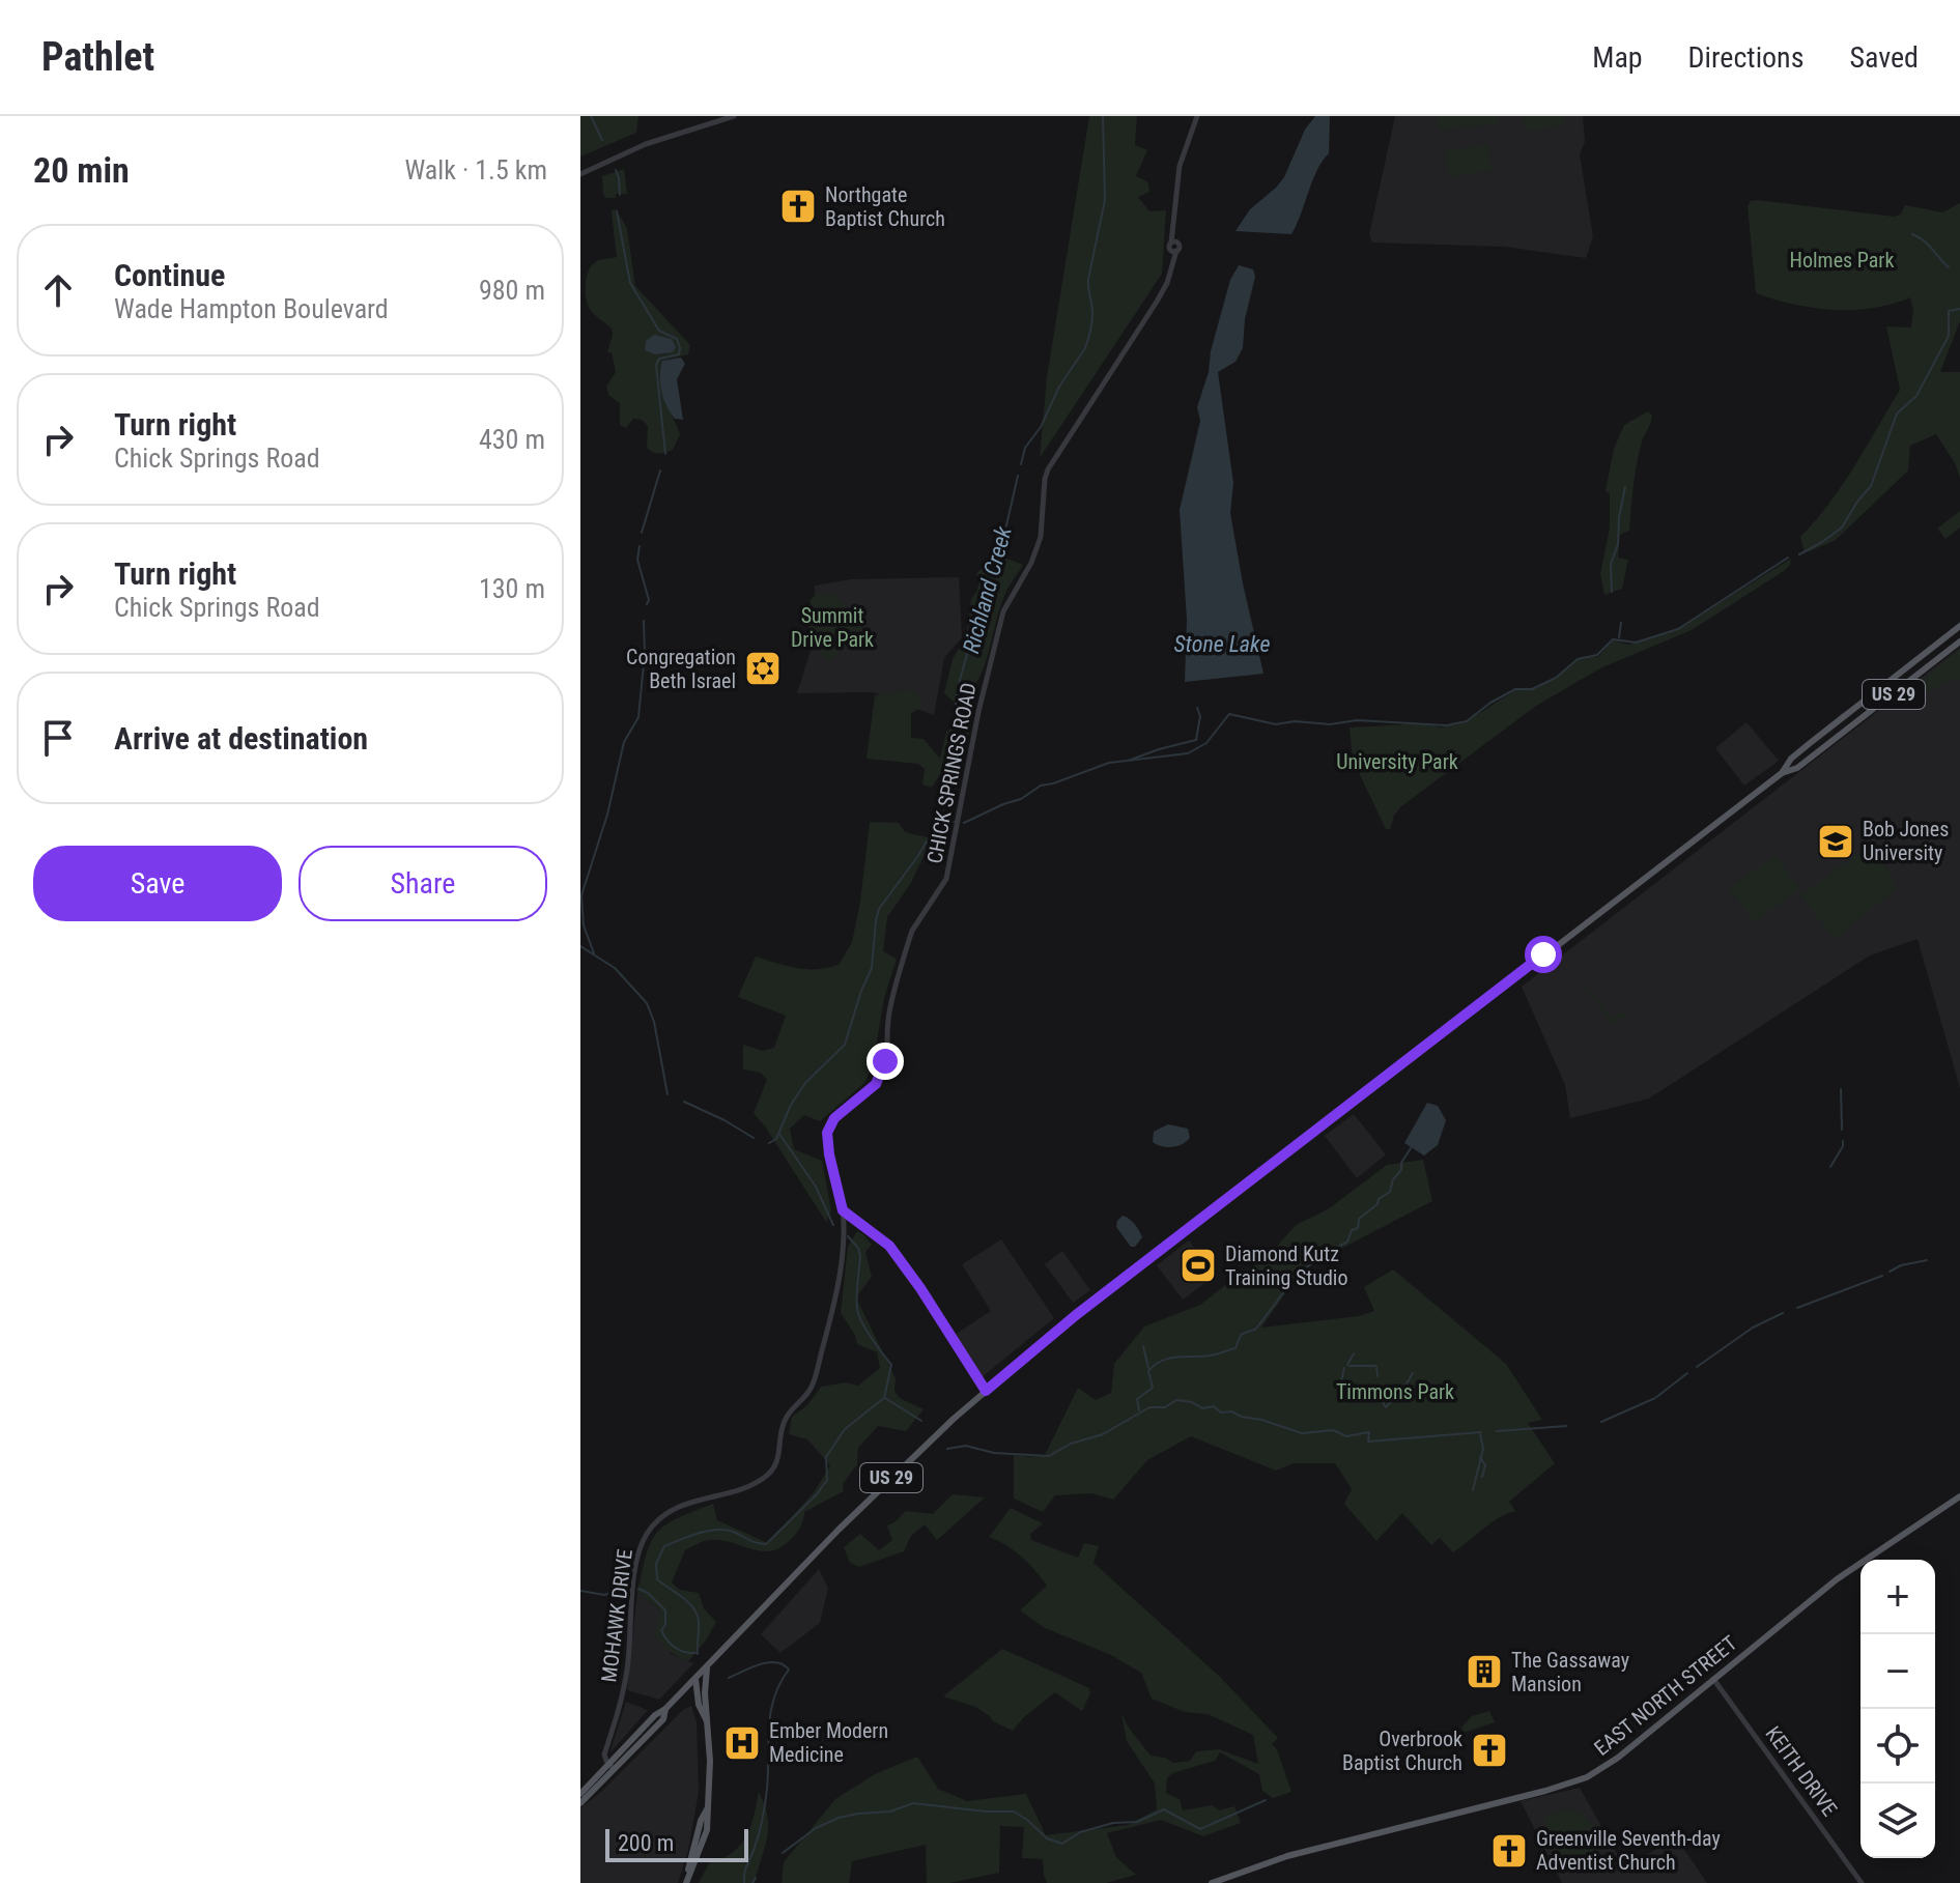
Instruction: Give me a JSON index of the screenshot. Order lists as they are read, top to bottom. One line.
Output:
{"streets":{"main road":["US 29","EAST NORTH STREET"],"street":["CHICK SPRINGS ROAD","MOHAWK DRIVE","KEITH DRIVE"]},"crossings":[["CHICK SPRINGS ROAD","MOHAWK DRIVE"],["EAST NORTH STREET","KEITH DRIVE"]],"water":["Richland Creek","Stone Lake"],"parks":["Holmes Park","Summit Drive Park","University Park","Timmons Park"],"places":{"church":["Northgate Baptist Church","Overbrook Baptist Church","Greenville Seventh-day Adventist Church"],"synagogue":["Congregation Beth Israel"],"school or university":["Bob Jones University"],"sports":["Diamond Kutz Training Studio"],"building":["The Gassaway Mansion"],"hospital":["Ember Modern Medicine"]},"scale_bar":"200 m","page":{"header":"Pathlet","nav":["Map","Directions","Saved"],"heading":["20 min","Walk · 1.5 km"],"list":[["Continue","Wade Hampton Boulevard","980 m"],["Turn right","Chick Springs Road","430 m"],["Turn right","Chick Springs Road","130 m"],"Arrive at destination"],"buttons":["Save","Share"],"map_buttons":["+","−"],"scale":"200 m"}}
